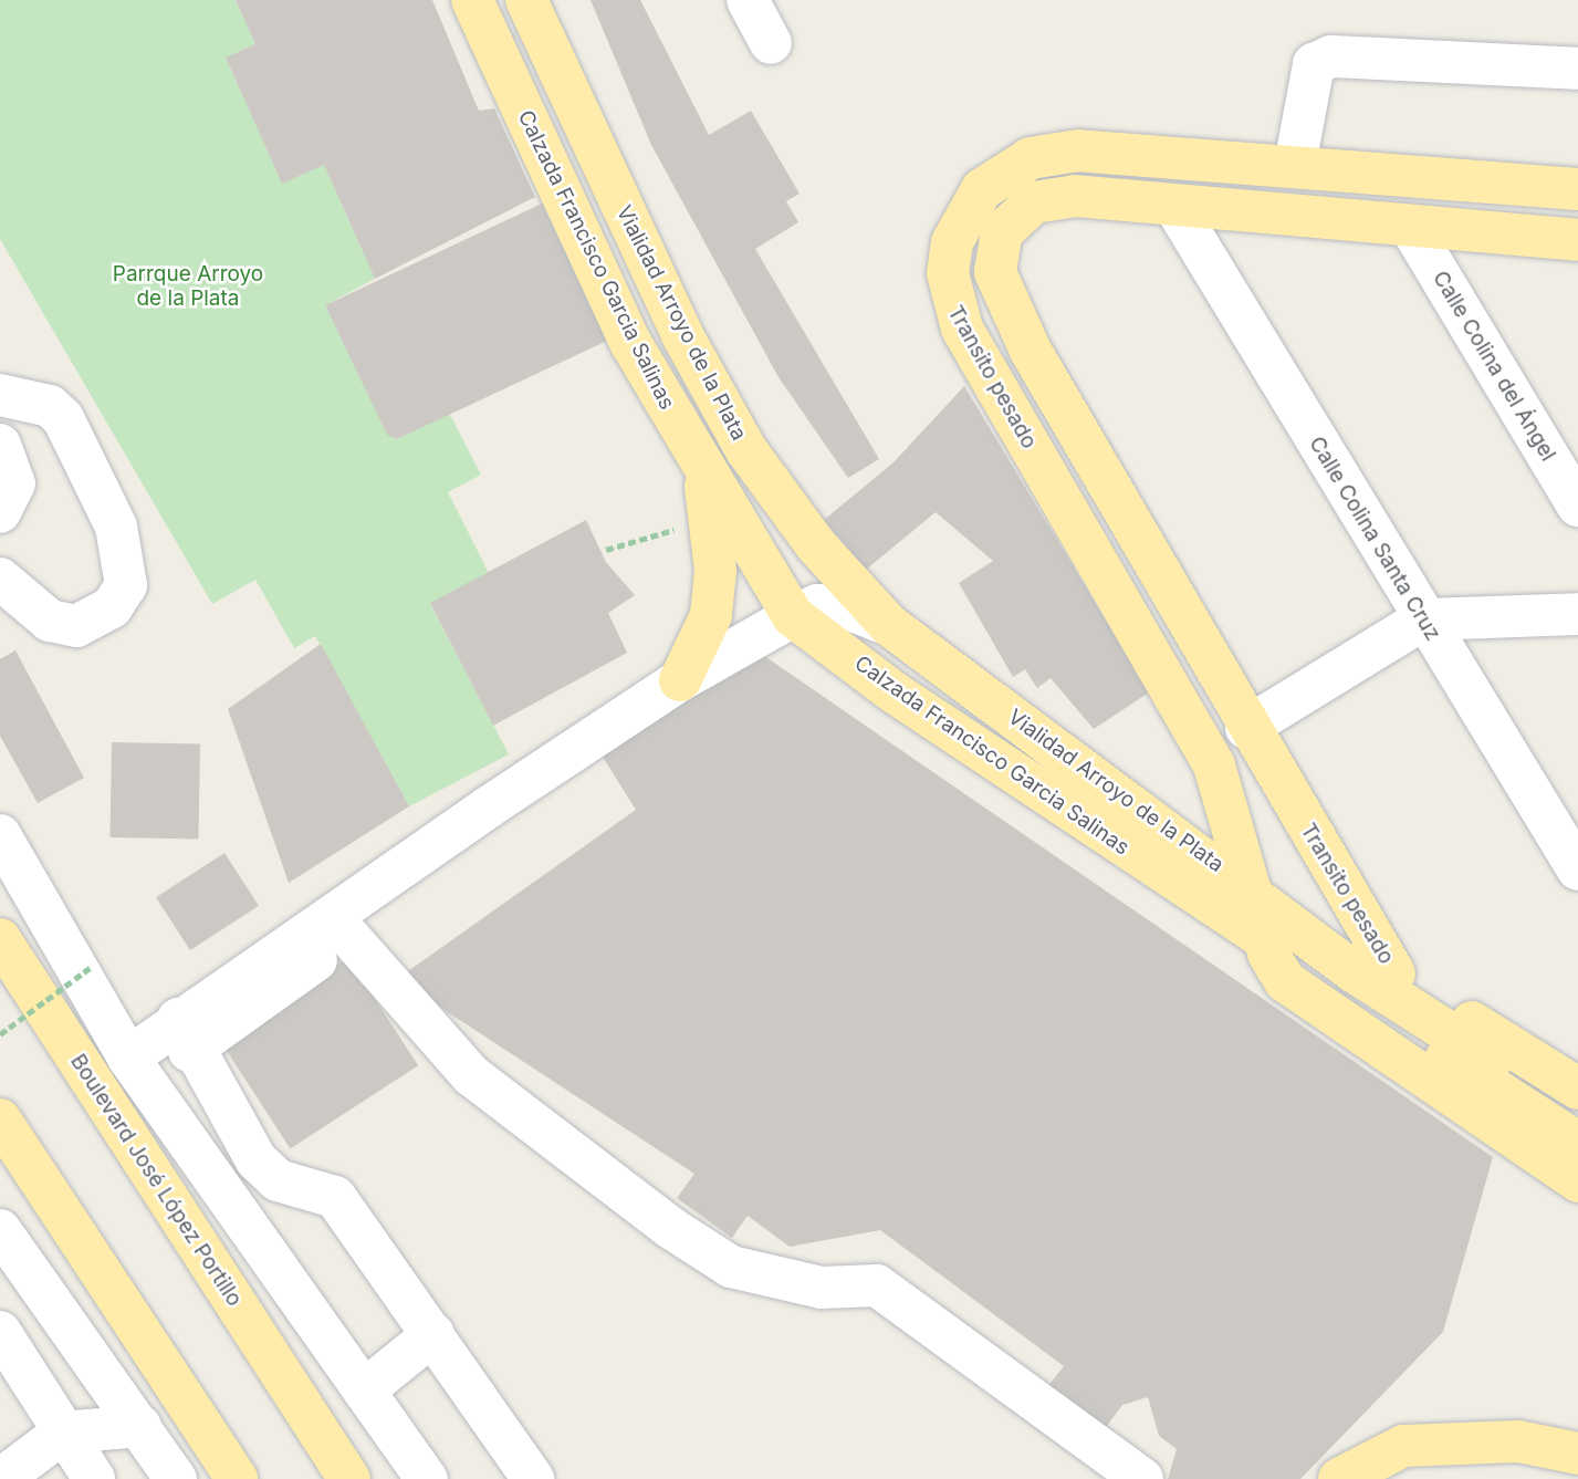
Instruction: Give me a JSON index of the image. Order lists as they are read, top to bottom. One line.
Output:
{"streets":{"main road":["Calzada Francisco Garcia Salinas","Vialidad Arroyo de la Plata","Transito pesado","Boulevard José López Portillo"],"street":["Calle Colina del Ángel","Calle Colina Santa Cruz"]},"crossings":[["Calzada Francisco Garcia Salinas","Vialidad Arroyo de la Plata"],["Vialidad Arroyo de la Plata","Transito pesado"],["Calle Colina del Ángel","Transito pesado"],["Transito pesado","Calle Colina Santa Cruz"]],"parks":["Parrque Arroyo de la Plata"]}
